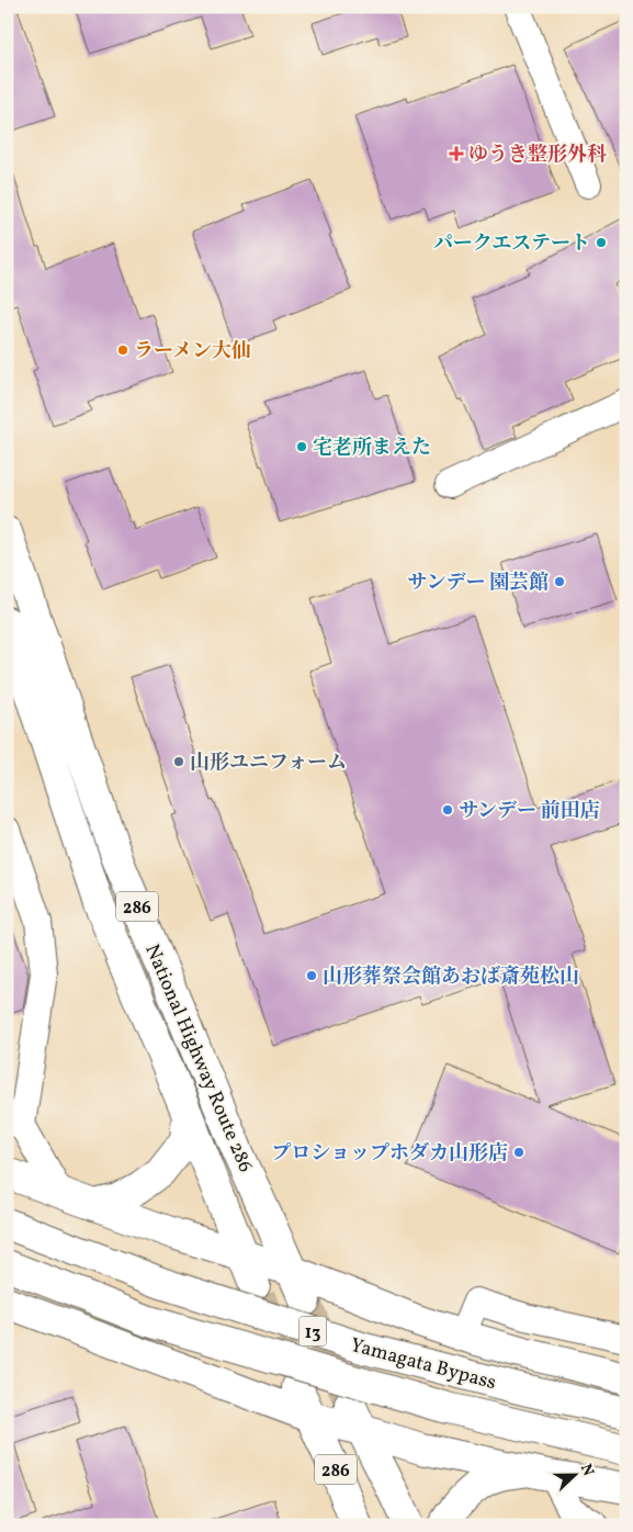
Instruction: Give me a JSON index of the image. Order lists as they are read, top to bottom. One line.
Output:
{"streets":{"highway":["286","National Highway Route 286","13","Yamagata Bypass"]},"places":{"health":["ゆうき整形外科"],"other":["パークエステート","ラーメン大仙","宅老所まえた","サンデー 園芸館","山形ユニフォーム","サンデー 前田店","山形葬祭会館あおば斎苑松山","プロショップホダカ山形店"]},"north":"right"}
